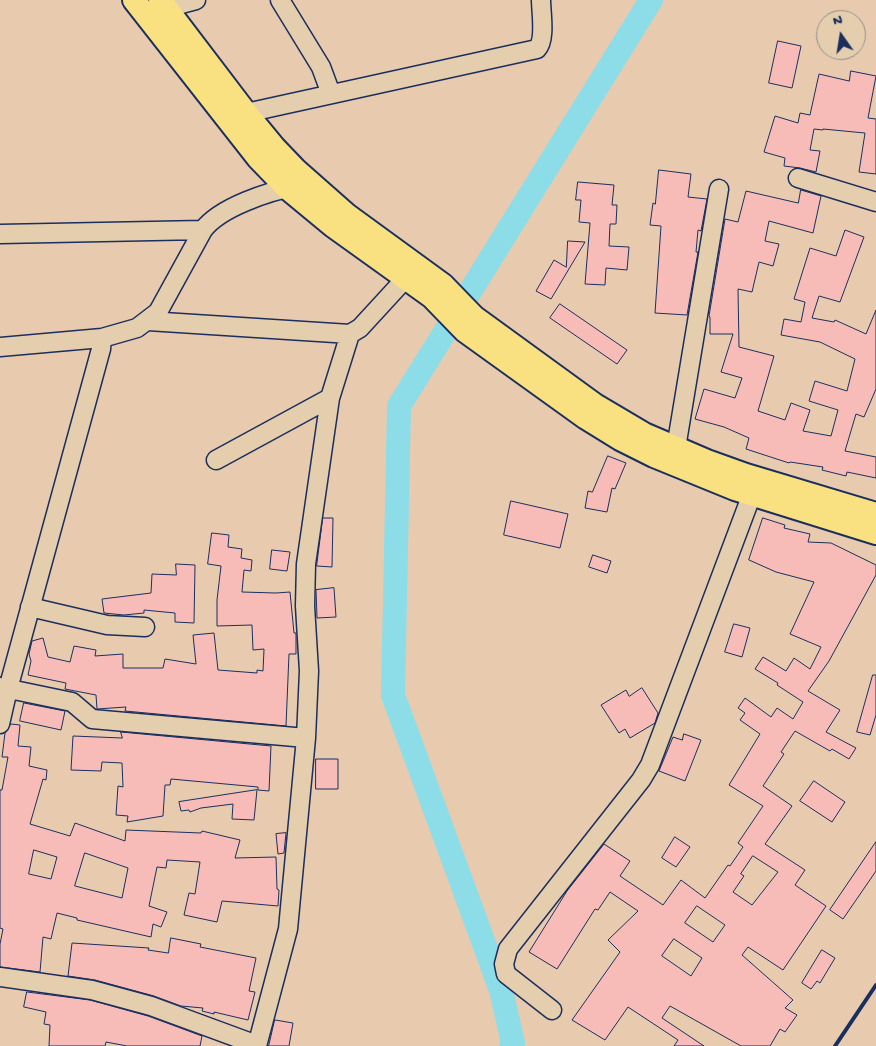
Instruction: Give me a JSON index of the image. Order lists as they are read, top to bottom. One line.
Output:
{"north":"top"}
